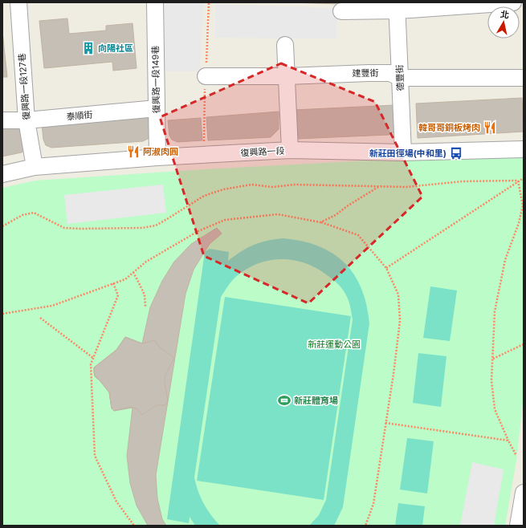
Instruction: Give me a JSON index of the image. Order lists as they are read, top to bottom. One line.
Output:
{"streets":{"street":["建豐街","德豐街","復興路一段149巷","復興路一段127巷","泰順街","復興路一段"]},"crossings":[["建豐街","德豐街"],["德豐街","復興路一段"],["復興路一段149巷","泰順街"],["復興路一段149巷","復興路一段"],["復興路一段127巷","泰順街"],["復興路一段127巷","復興路一段"]],"parks":["新莊運動公園"],"places":{"building":["向陽社區"],"restaurant":["韓哥哥銅板烤肉","阿淑肉圓"],"bus stop":["新莊田徑場(中和里)"],"sports":["新莊體育場"]},"north":"top"}
